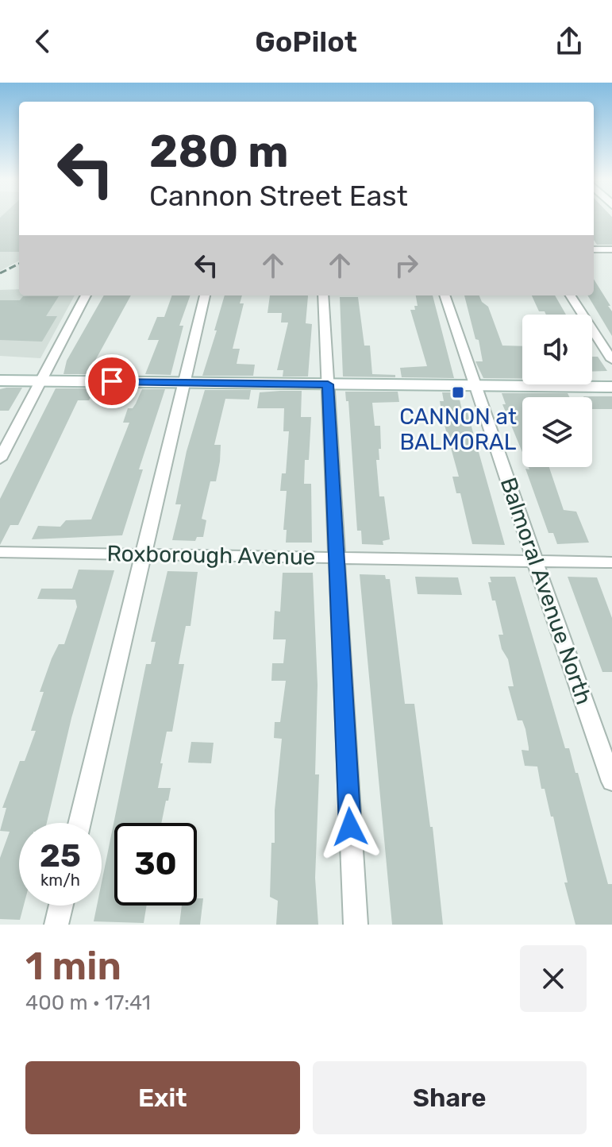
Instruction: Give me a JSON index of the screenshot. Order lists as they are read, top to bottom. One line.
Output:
{"streets":{"street":["Roxborough Avenue","Balmoral Avenue North"]},"crossings":[["Roxborough Avenue","Balmoral Avenue North"]],"places":{"transit":["CANNON at BALMORAL"]},"page":{"header":"GoPilot","turn":["280 m","Cannon Street East"],"speed":"25 km/h","limit":"30","heading":["1 min","400 m · 17:41"],"buttons":["Exit","Share"]}}
